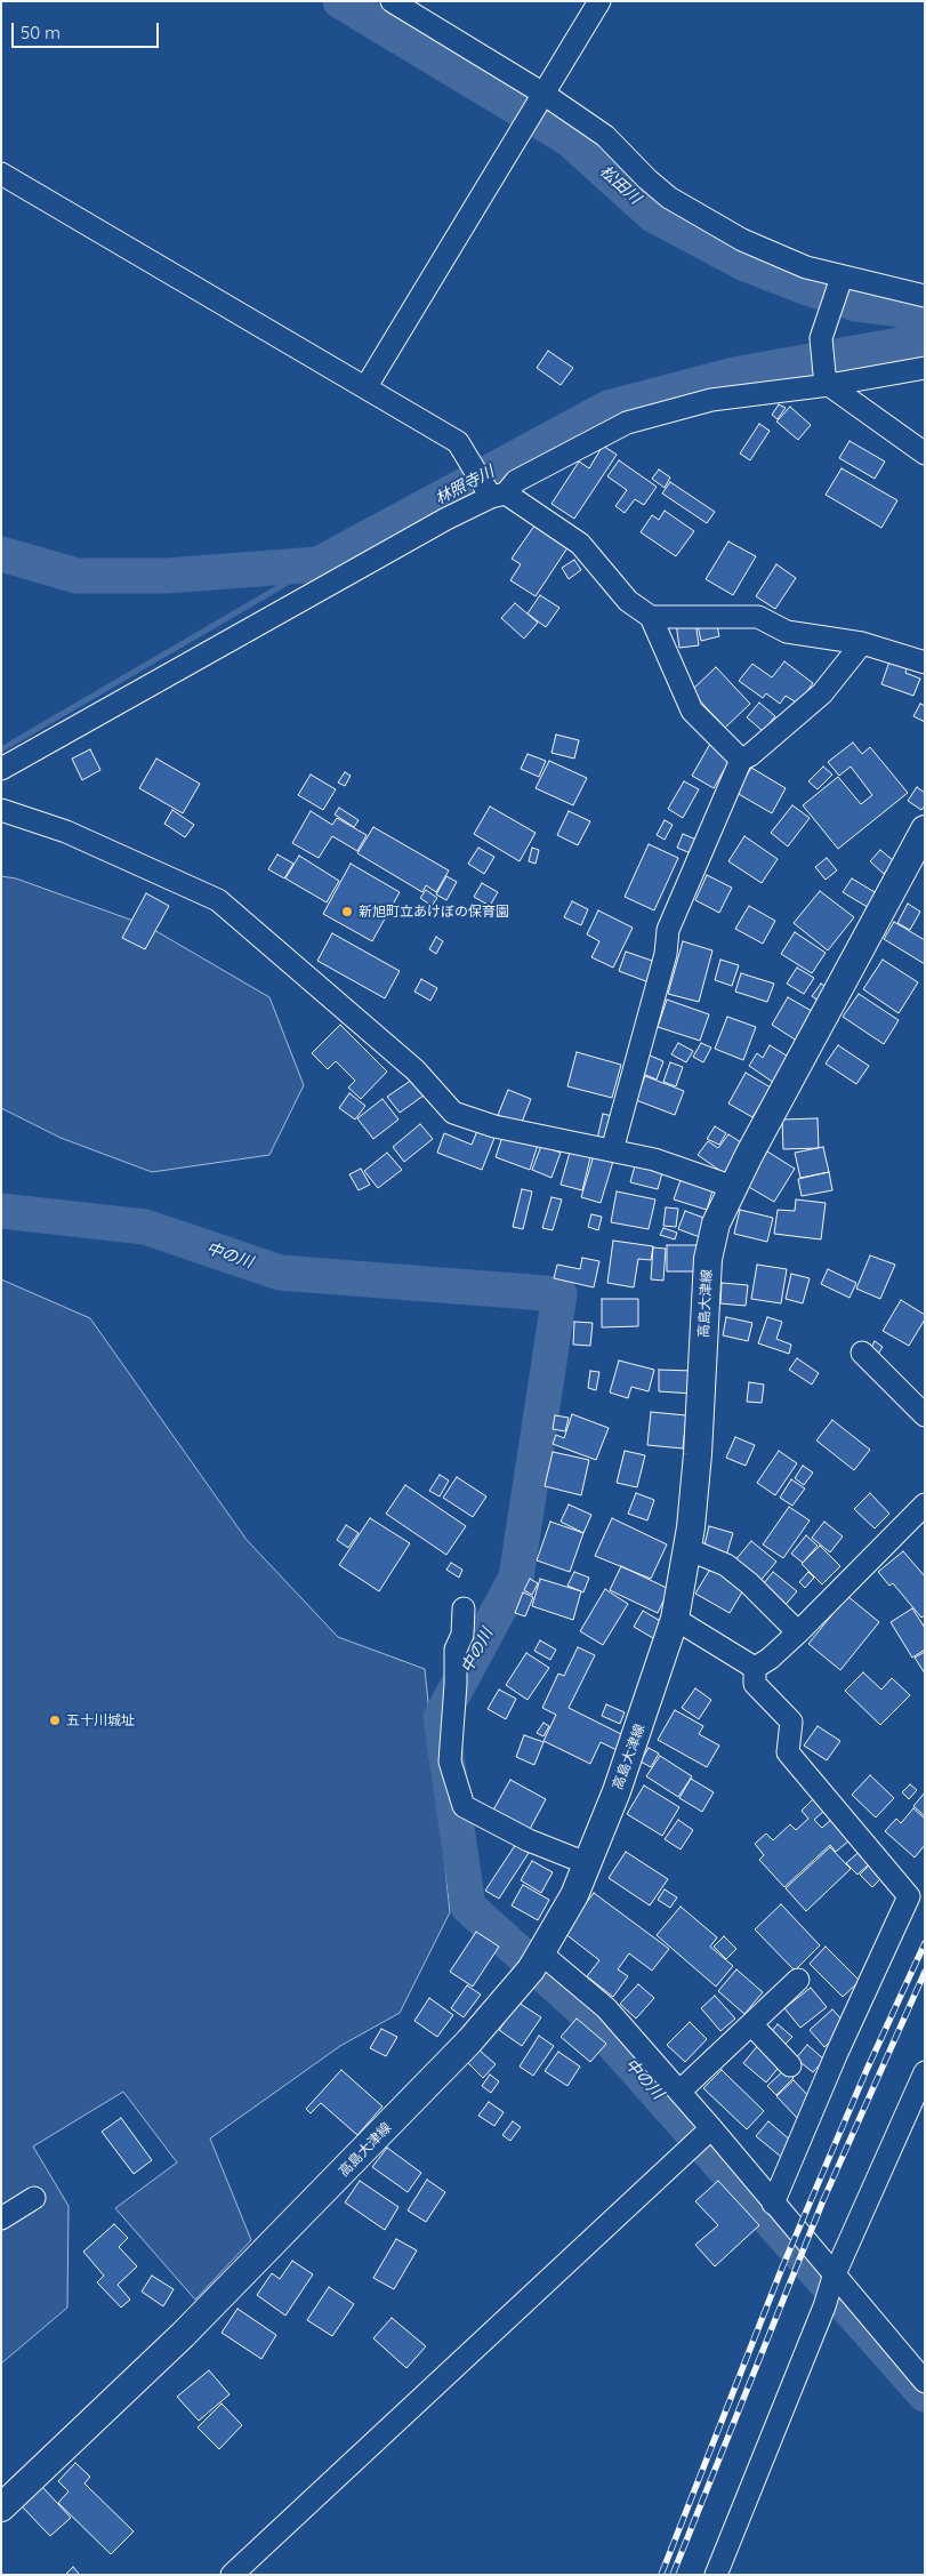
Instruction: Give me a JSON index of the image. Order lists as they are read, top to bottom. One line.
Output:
{"streets":{"main road":["高島大津線"]},"water":["松田川","林照寺川","中の川"],"places":["新旭町立あけぼの保育園","五十川城址"],"scale_bar":"50 m"}
